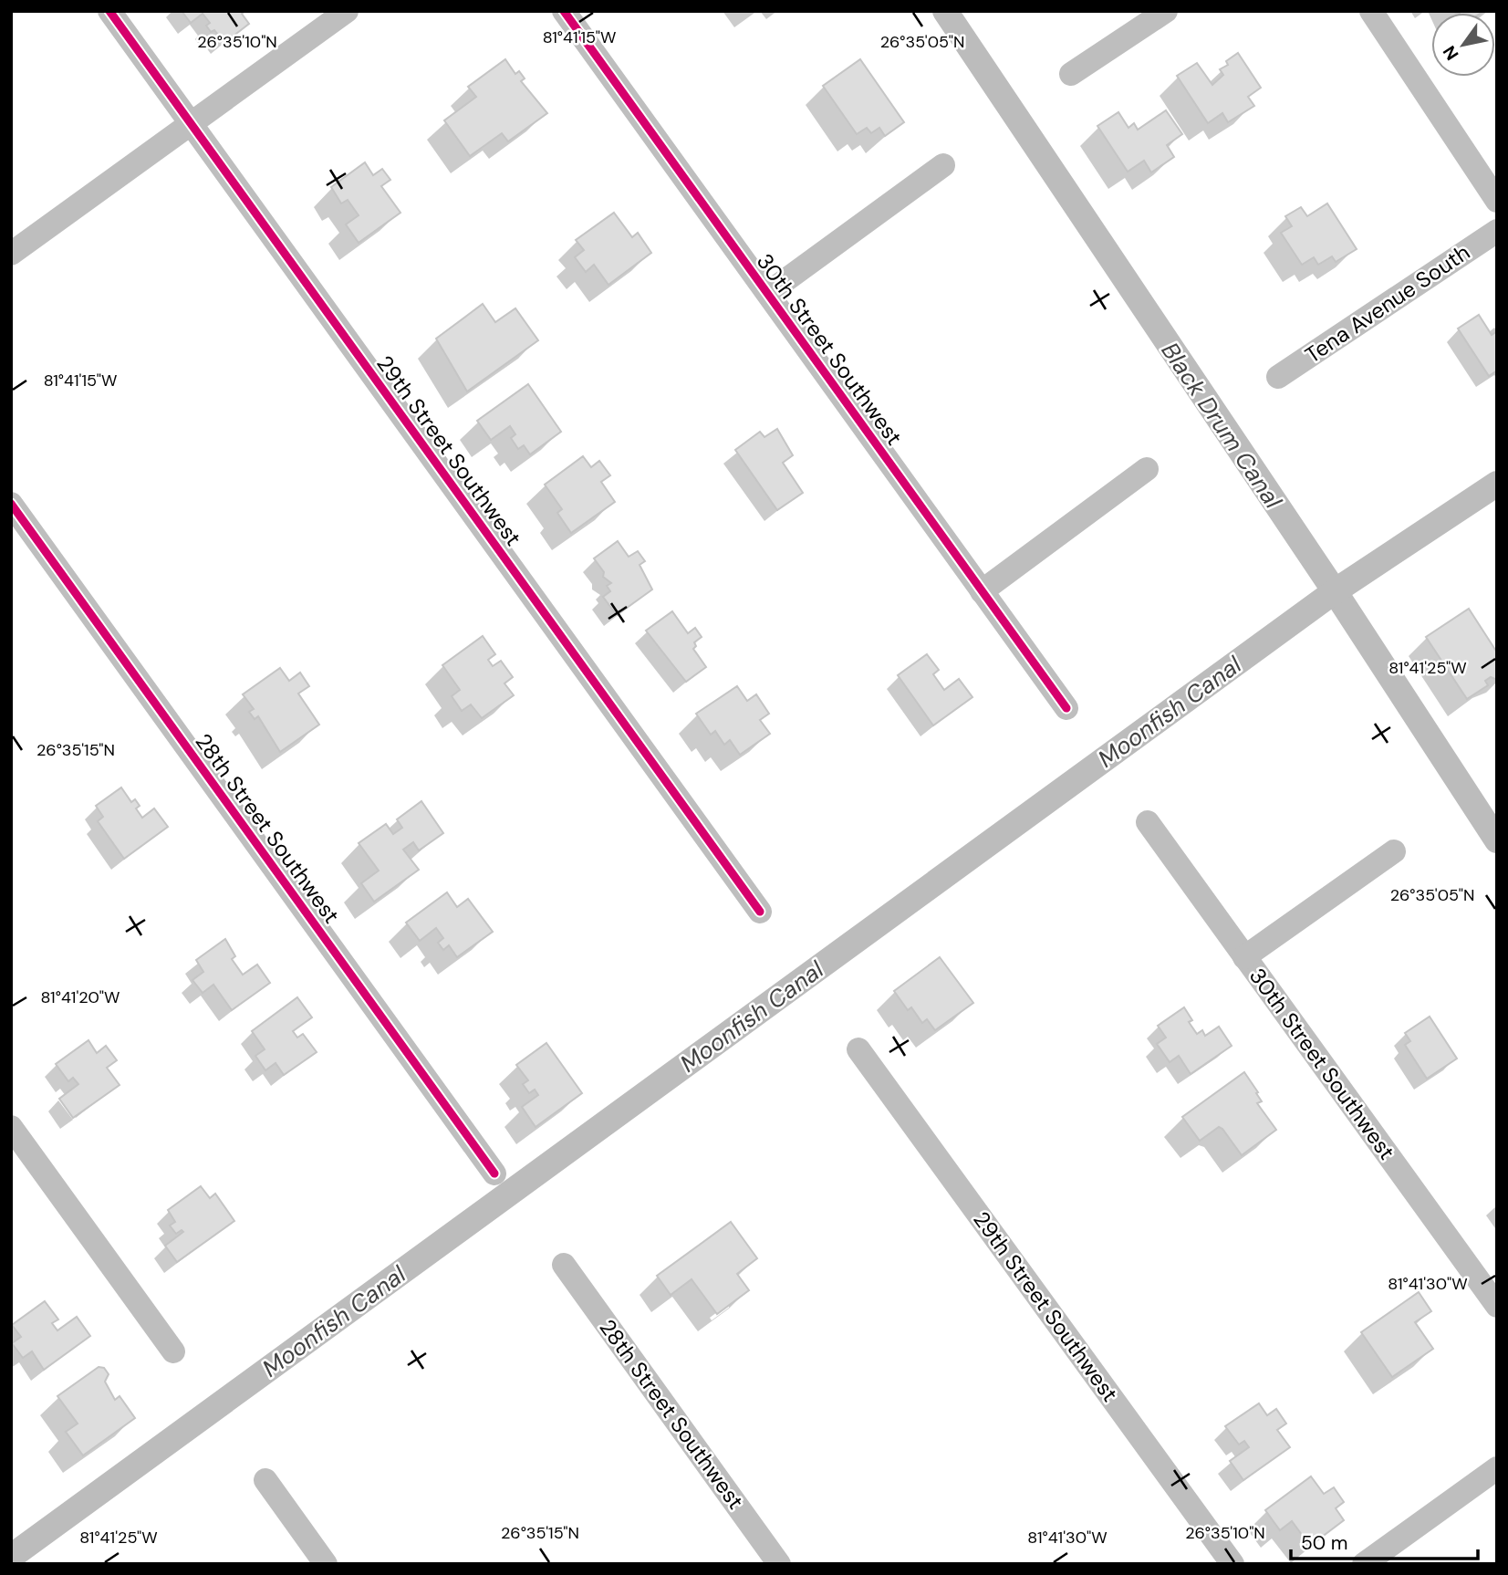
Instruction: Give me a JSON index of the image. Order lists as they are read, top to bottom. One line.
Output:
{"streets":{"street":["Tena Avenue South","30th Street Southwest","29th Street Southwest","28th Street Southwest"]},"water":["Black Drum Canal","Moonfish Canal"],"scale_bar":"50 m","north":"bottom left","coordinates":["81°41'15\"W","26°35'10\"N","26°35'05\"N","81°41'25\"W","26°35'15\"N","81°41'20\"W","81°41'30\"W"]}
